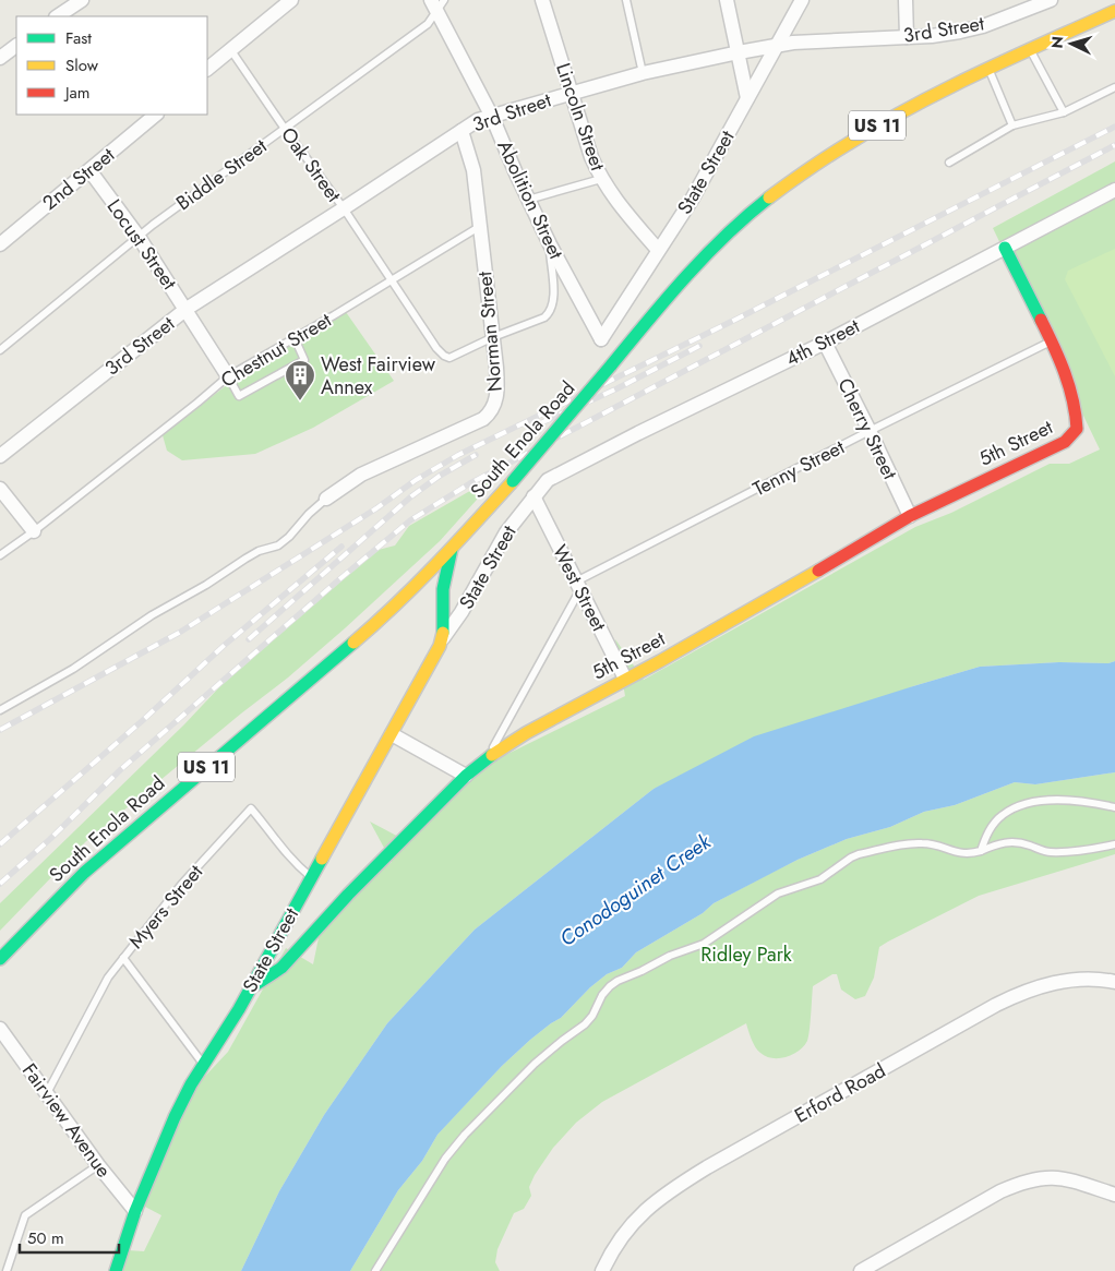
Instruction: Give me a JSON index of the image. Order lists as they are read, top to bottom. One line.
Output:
{"streets":{"main road":["US 11","State Street","South Enola Road","5th Street"],"street":["3rd Street","Lincoln Street","2nd Street","Abolition Street","Locust Street","Norman Street","4th Street","Cherry Street","West Street","Erford Road","Fairview Avenue"],"lane":["Oak Street","Biddle Street","Chestnut Street","Tenny Street","Myers Street"]},"crossings":[["3rd Street","Lincoln Street"],["3rd Street","Oak Street"],["3rd Street","State Street"],["3rd Street","Abolition Street"],["3rd Street","Locust Street"],["3rd Street","Norman Street"],["Lincoln Street","State Street"],["Oak Street","Biddle Street"],["Oak Street","Norman Street"],["Oak Street","Chestnut Street"],["State Street","Abolition Street"],["State Street","4th Street"],["State Street","South Enola Road"],["State Street","5th Street"],["State Street","West Street"],["State Street","Myers Street"],["State Street","Fairview Avenue"],["Biddle Street","Abolition Street"],["Biddle Street","Locust Street"],["2nd Street","Locust Street"],["Locust Street","Chestnut Street"],["Norman Street","Chestnut Street"],["4th Street","Cherry Street"],["4th Street","West Street"],["Cherry Street","5th Street"],["Cherry Street","Tenny Street"],["5th Street","Tenny Street"],["5th Street","West Street"],["Tenny Street","West Street"],["Myers Street","Fairview Avenue"]],"water":["Conodoguinet Creek"],"parks":["Ridley Park"],"places":{"building":["West Fairview Annex"]},"legend":["Fast","Slow","Jam"],"scale_bar":"50 m","north":"left"}
